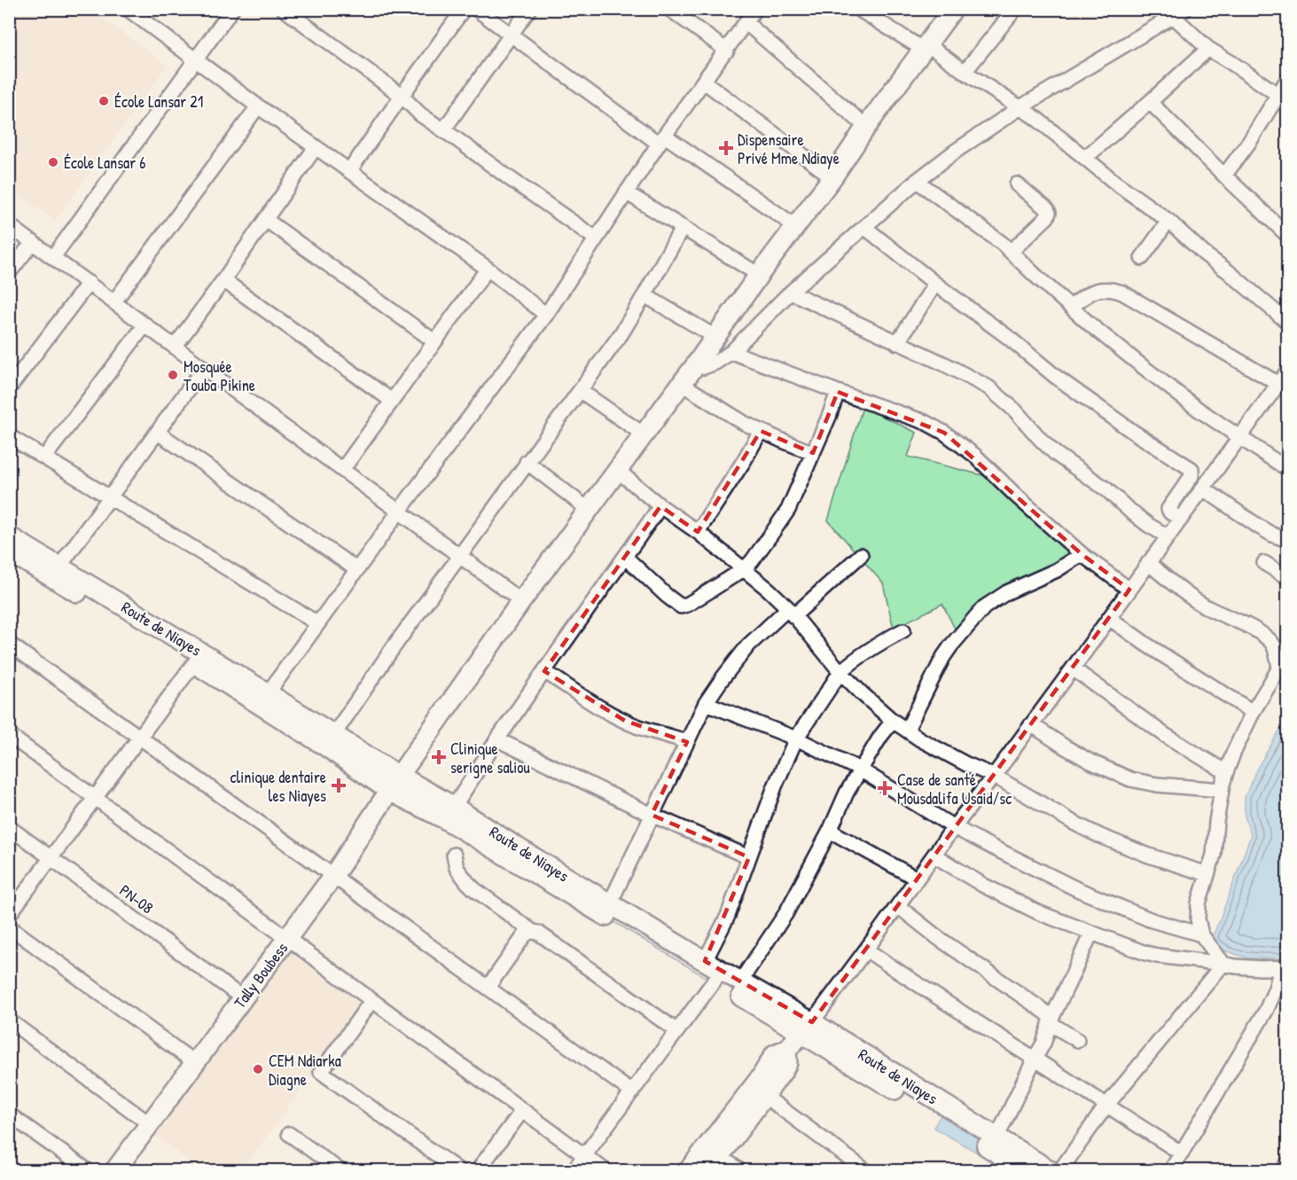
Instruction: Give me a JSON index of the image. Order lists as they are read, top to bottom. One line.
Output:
{"streets":{"main road":["Route de Niayes","Tally Boubess"],"street":["PN-08"]},"crossings":[["Route de Niayes","Tally Boubess"],["PN-08","Tally Boubess"]],"places":{"other":["École Lansar 21","École Lansar 6","Mosquée Touba Pikine","CEM Ndiarka Diagne"],"health":["Dispensaire Privé Mme Ndiaye","Clinique serigne saliou","clinique dentaire les Niayes","Case de santé Mousdalifa Usaid/sc"]}}
